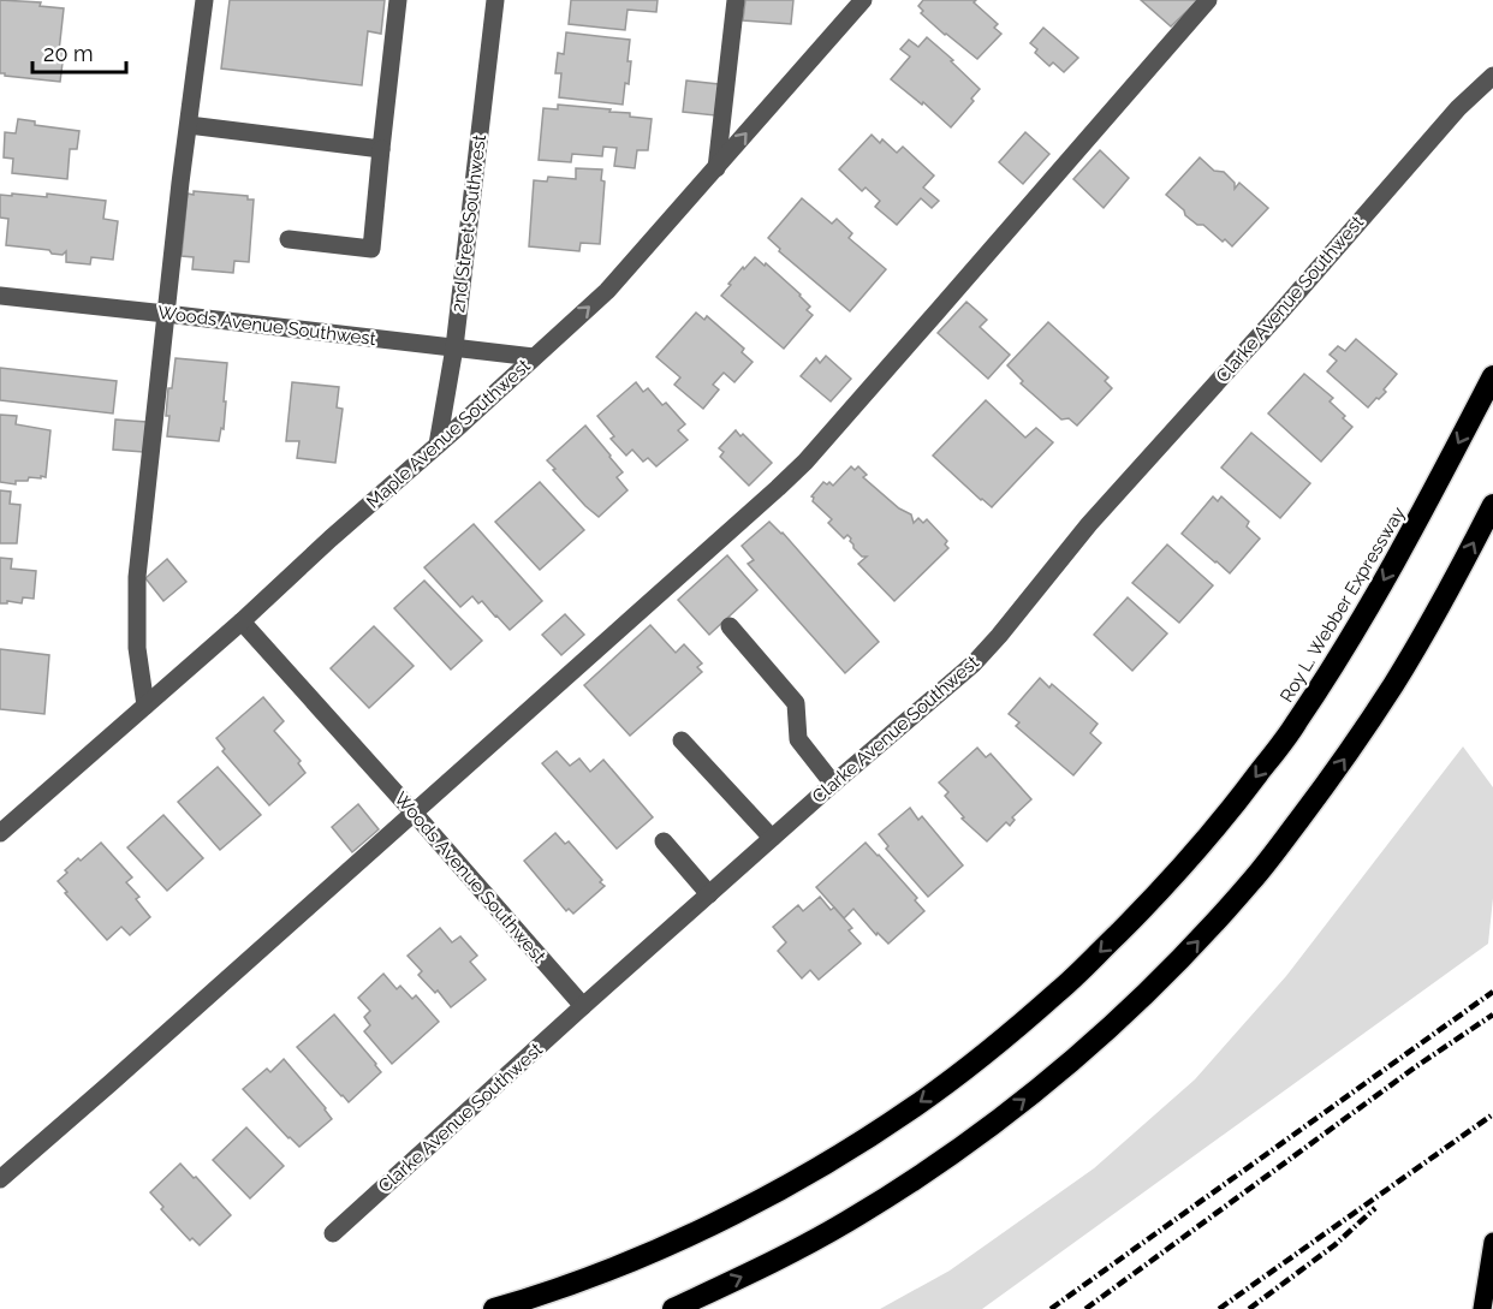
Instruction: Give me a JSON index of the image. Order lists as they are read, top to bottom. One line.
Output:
{"streets":{"highway":["Roy L. Webber Expressway"],"street":["2nd Street Southwest","Clarke Avenue Southwest","Woods Avenue Southwest","Maple Avenue Southwest"]},"crossings":[["2nd Street Southwest","Woods Avenue Southwest"],["2nd Street Southwest","Maple Avenue Southwest"],["Clarke Avenue Southwest","Woods Avenue Southwest"],["Woods Avenue Southwest","Maple Avenue Southwest"]],"one_way":["Maple Avenue Southwest"],"scale_bar":"20 m"}
